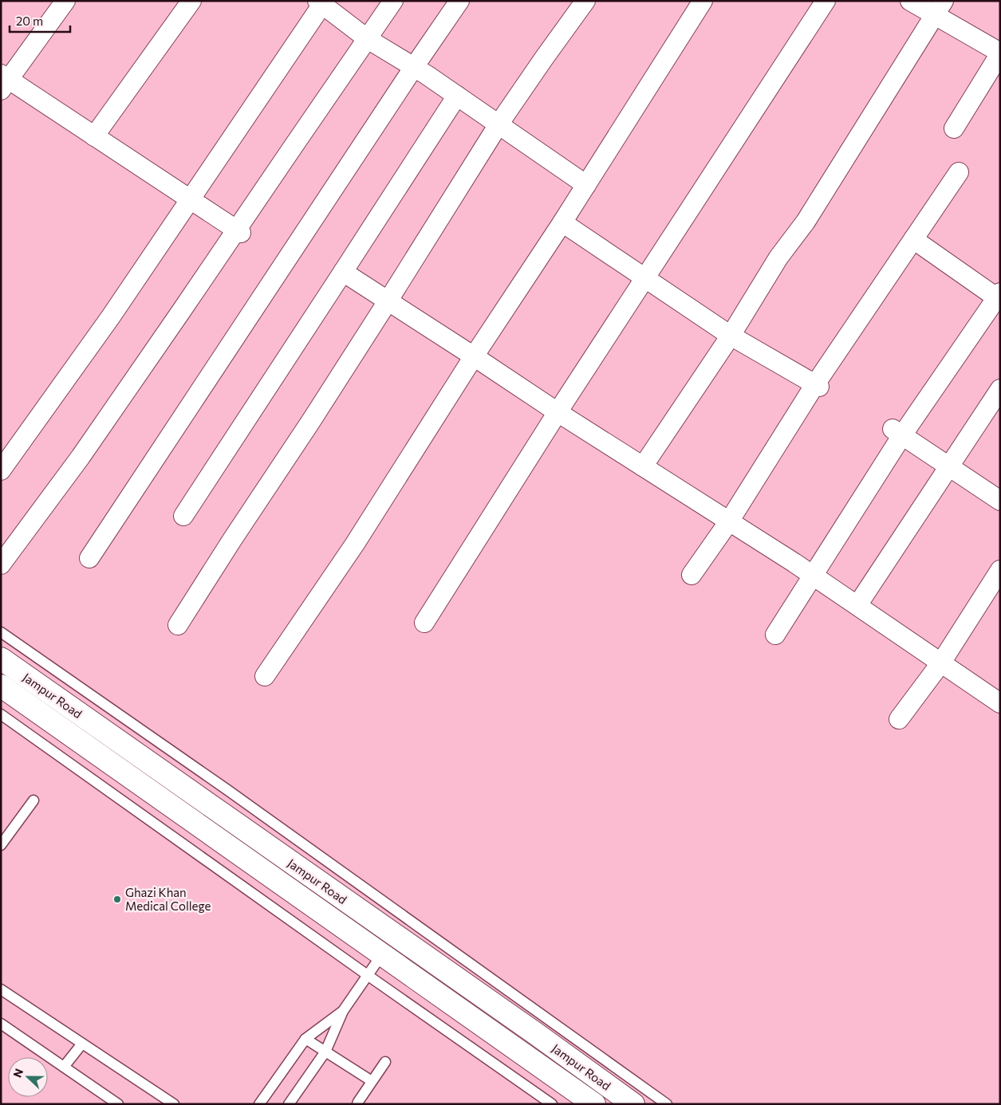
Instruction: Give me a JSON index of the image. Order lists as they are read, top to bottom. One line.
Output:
{"streets":{"main road":["Jampur Road"]},"places":["Ghazi Khan Medical College"],"scale_bar":"20 m","north":"left"}
